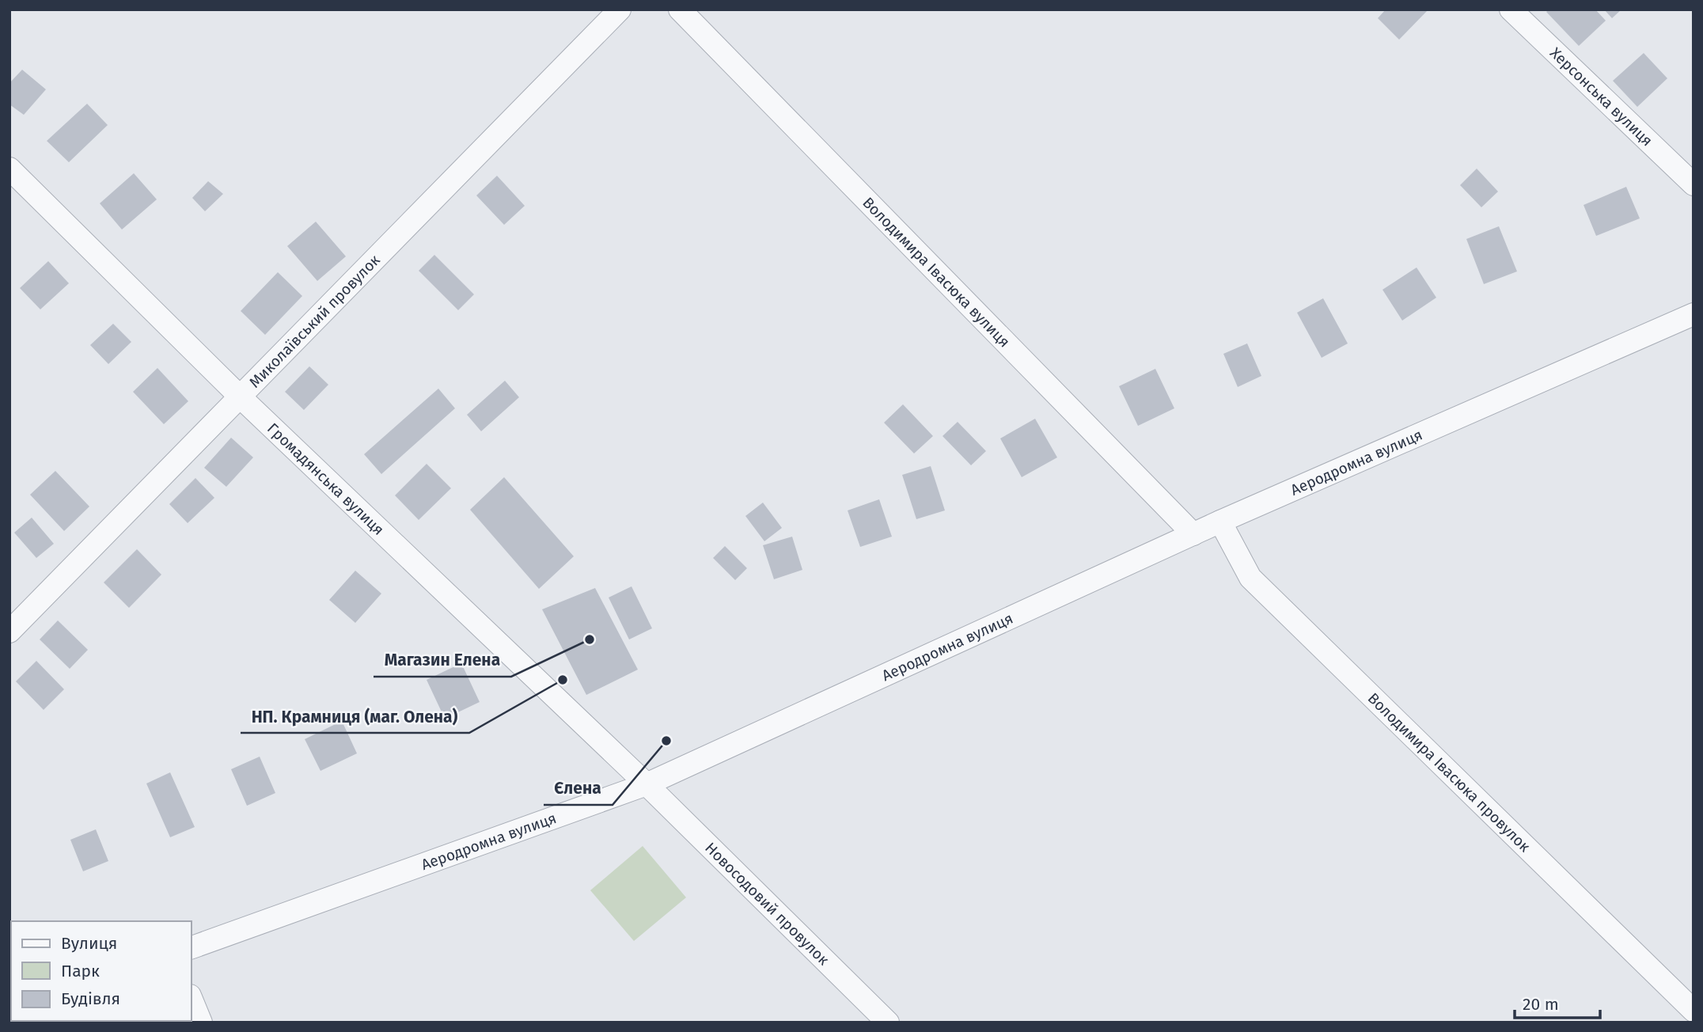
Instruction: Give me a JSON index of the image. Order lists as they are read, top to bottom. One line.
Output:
{"streets":{"street":["Херсонська вулиця","Володимира Івасюка вулиця","Миколаївський провулок","Аеродромна вулиця","Громадянська вулиця","Володимира Івасюка провулок","Новосодовий провулок"]},"crossings":[["Володимира Івасюка вулиця","Аеродромна вулиця"],["Миколаївський провулок","Громадянська вулиця"],["Аеродромна вулиця","Громадянська вулиця"],["Аеродромна вулиця","Володимира Івасюка провулок"],["Аеродромна вулиця","Новосодовий провулок"],["Громадянська вулиця","Новосодовий провулок"]],"places":["Магазин Елена","НП. Крамниця (маг. Олена)","Єлена"],"legend":["Вулиця","Парк","Будівля"],"scale_bar":"20 m"}
